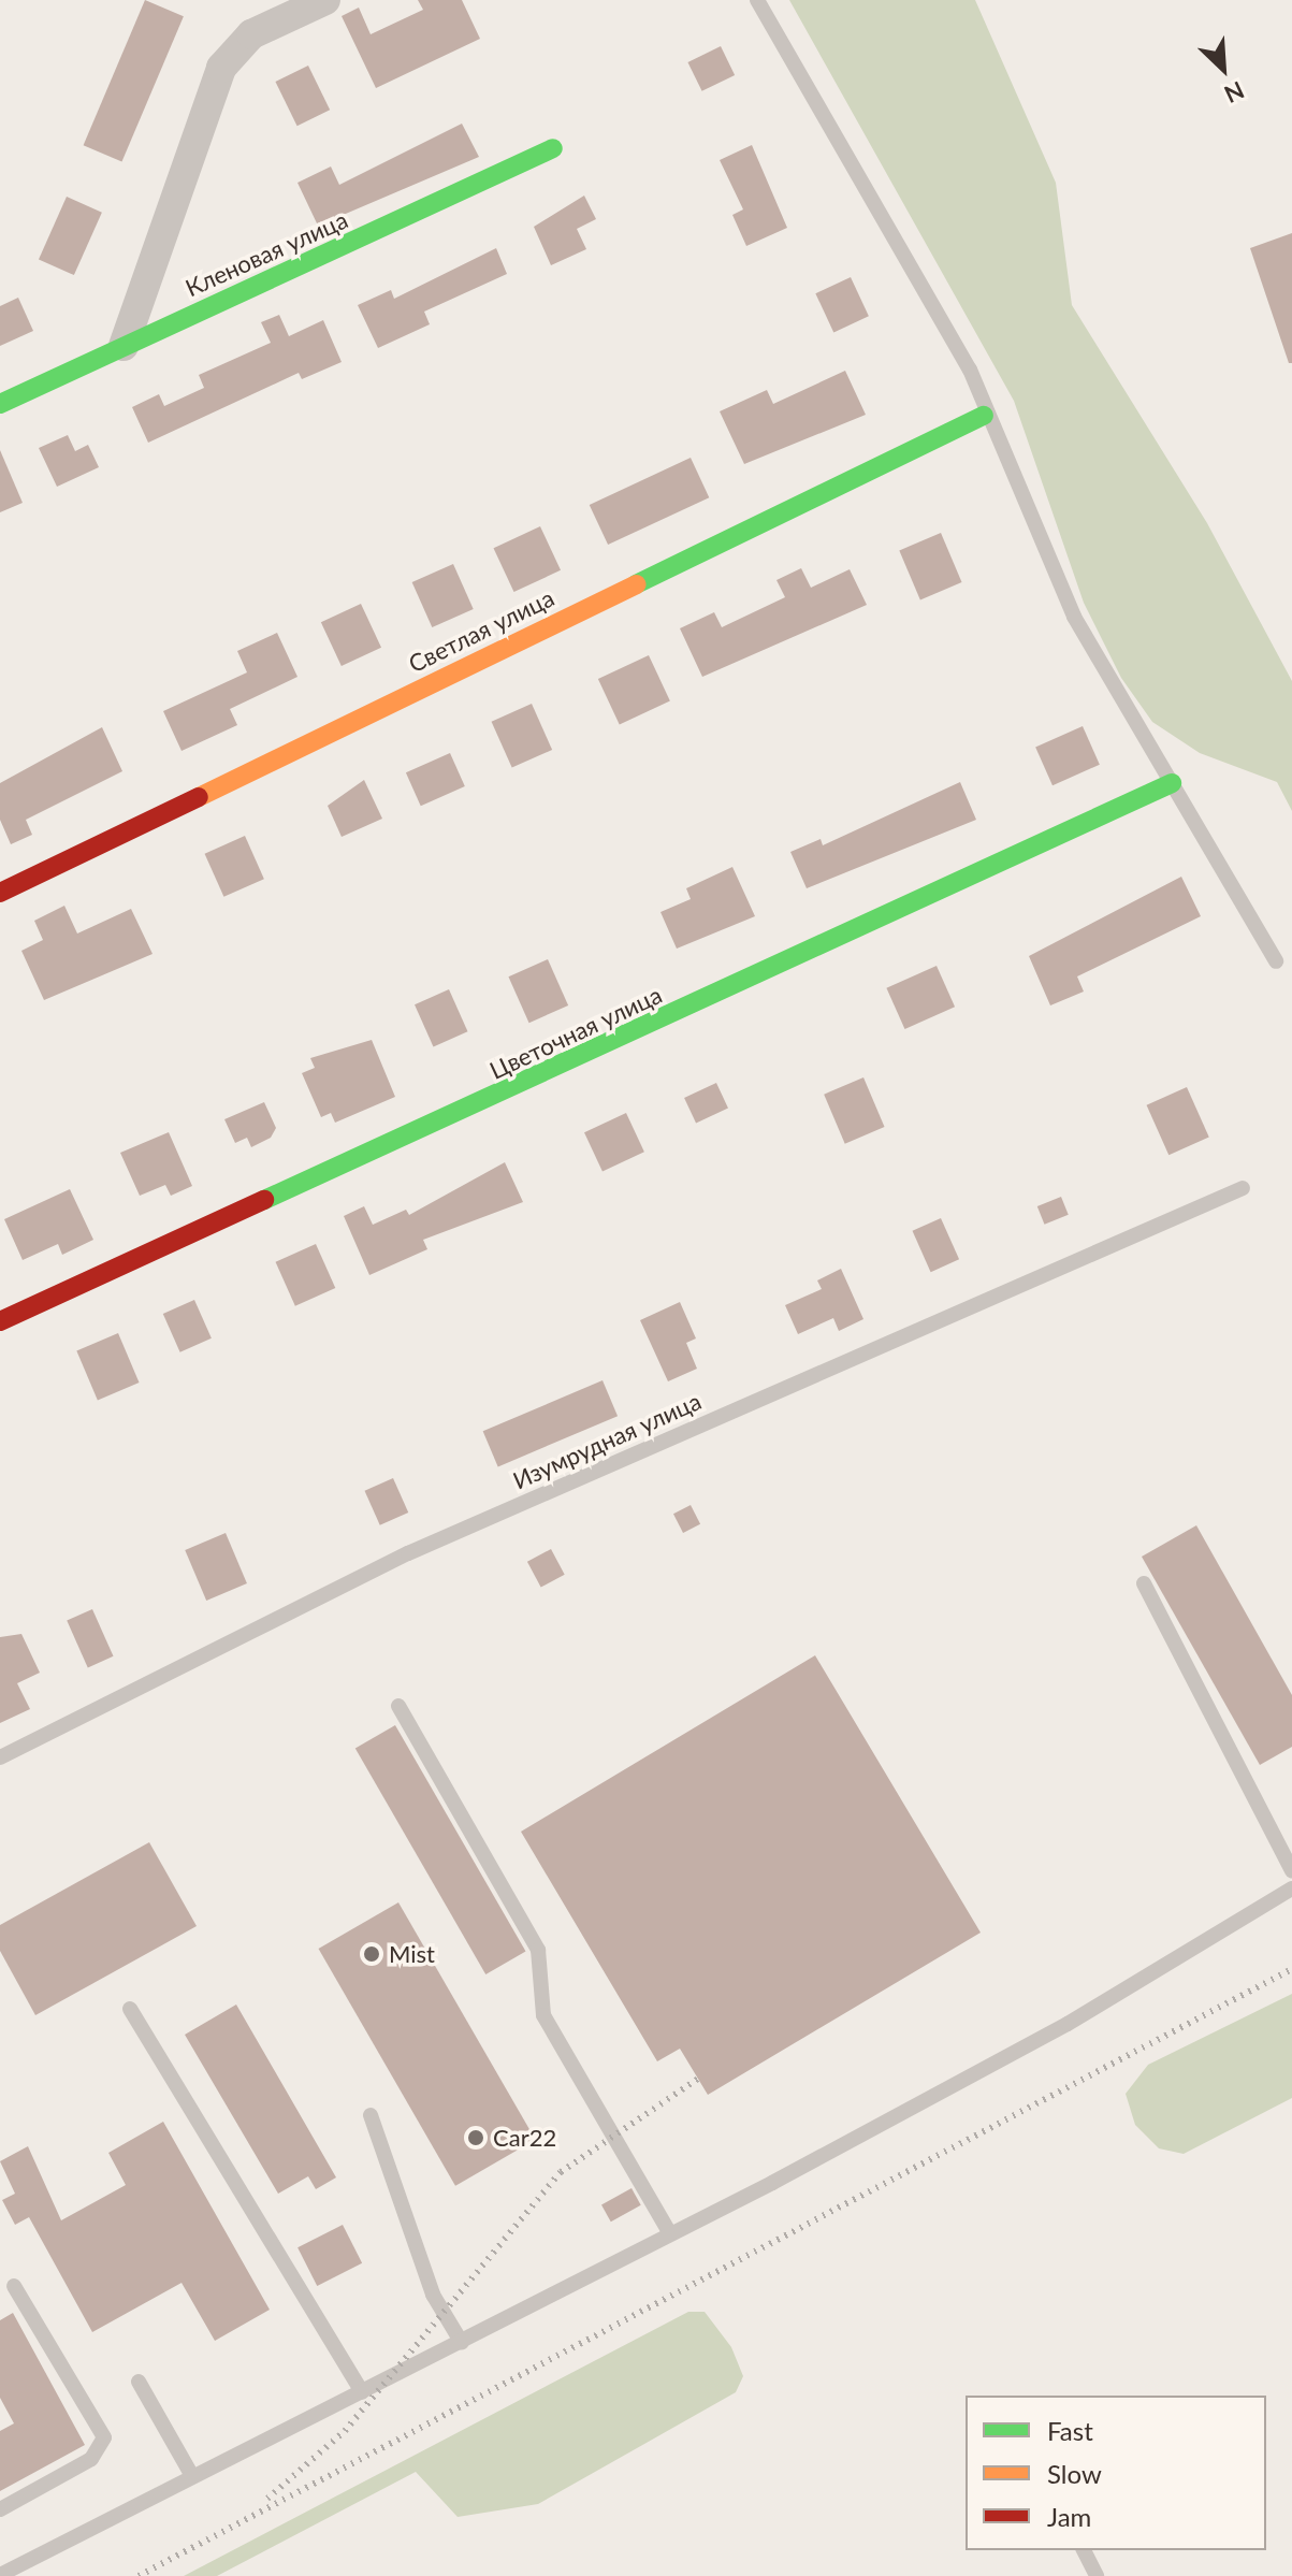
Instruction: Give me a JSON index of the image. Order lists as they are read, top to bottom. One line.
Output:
{"streets":{"street":["Кленовая улица","Светлая улица","Цветочная улица"],"lane":["Изумрудная улица"]},"places":["Mist","Car22"],"legend":["Fast","Slow","Jam"],"north":"bottom right"}
